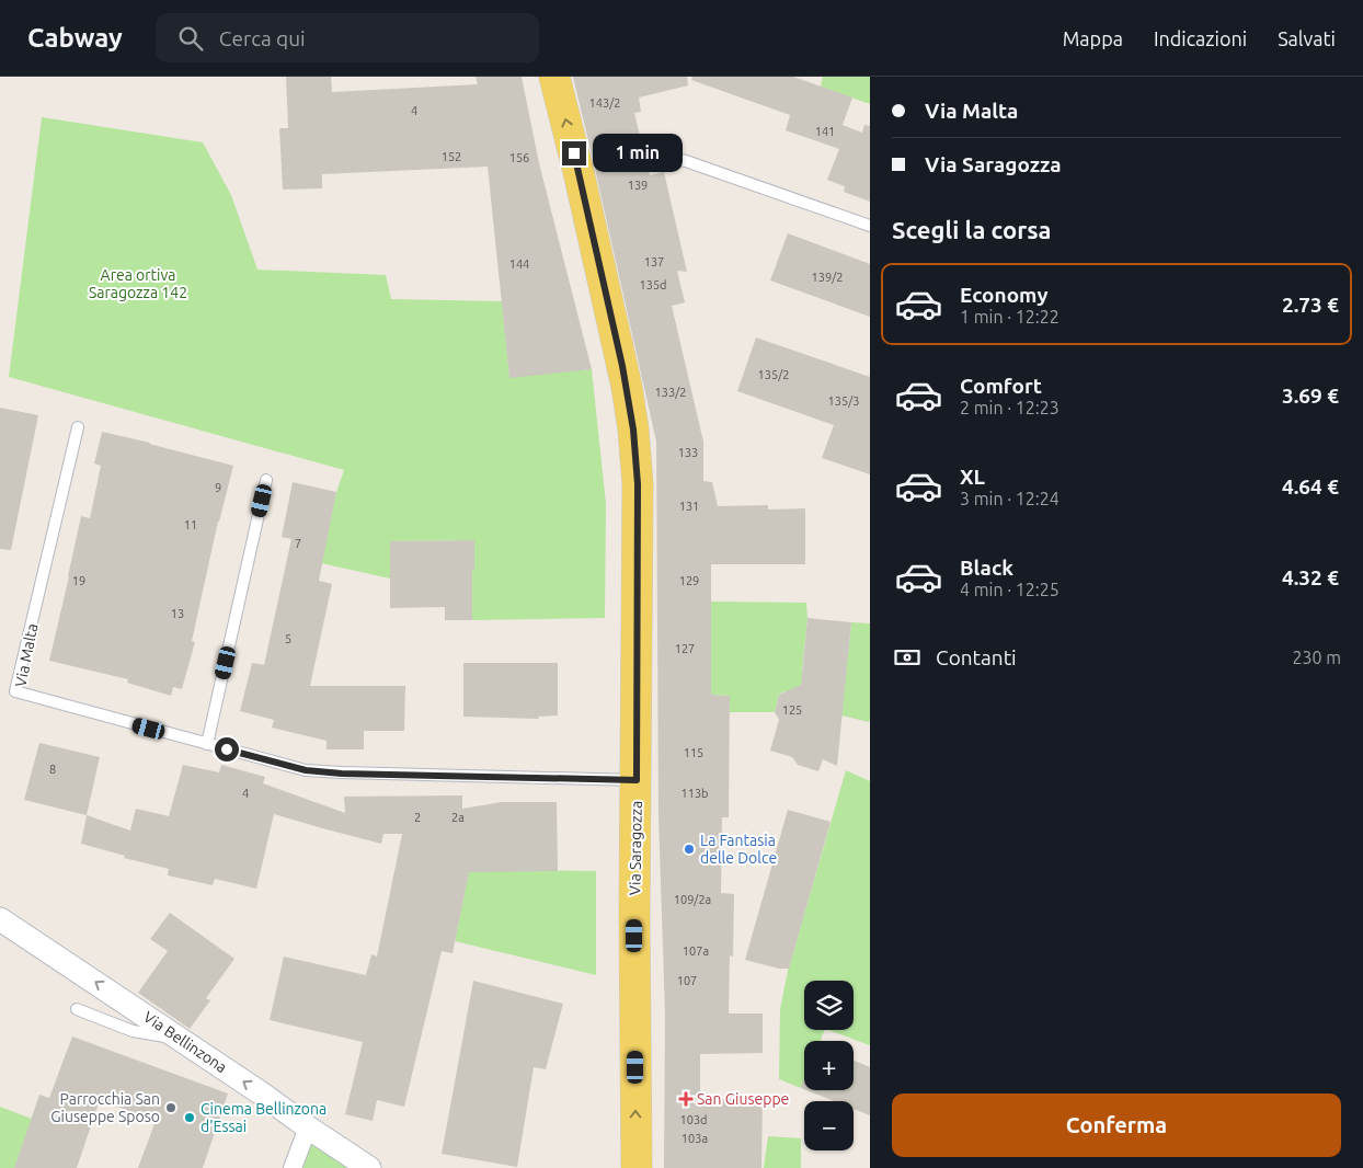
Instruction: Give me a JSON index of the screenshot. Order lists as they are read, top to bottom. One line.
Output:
{"streets":{"main road":["Via Saragozza"],"street":["Via Bellinzona"],"lane":["Via Malta"]},"crossings":[["Via Malta","Via Saragozza"]],"one_way":["Via Saragozza","Via Bellinzona"],"parks":["Area ortiva Saragozza 142"],"places":{"other":["La Fantasia delle Dolce","Parrocchia San Giuseppe Sposo","Cinema Bellinzona d'Essai"],"health":["San Giuseppe"]},"house_numbers":["143/2","4","141","152","156","139","137","144","139/2","135d","135/2","133/2","135/3","133","9","131","11","7","19","129","13","5","127","125","115","8","4","113b","2","2a","109/2a","107a","107","103d","103a"],"page":{"header":"Cabway","search":"Cerca qui","nav":["Mappa","Indicazioni","Salvati"],"banner":["Via Malta","Via Saragozza"],"bubble":"1 min","heading":"Scegli la corsa","list":[{"name":"Economy","note":"1 min · 12:22","value":"2.73 €"},{"name":"Comfort","note":"2 min · 12:23","value":"3.69 €"},{"name":"XL","note":"3 min · 12:24","value":"4.64 €"},{"name":"Black","note":"4 min · 12:25","value":"4.32 €"}],"pay":["Contanti","230 m"],"map_buttons":["+","−"],"buttons":"Conferma"}}
